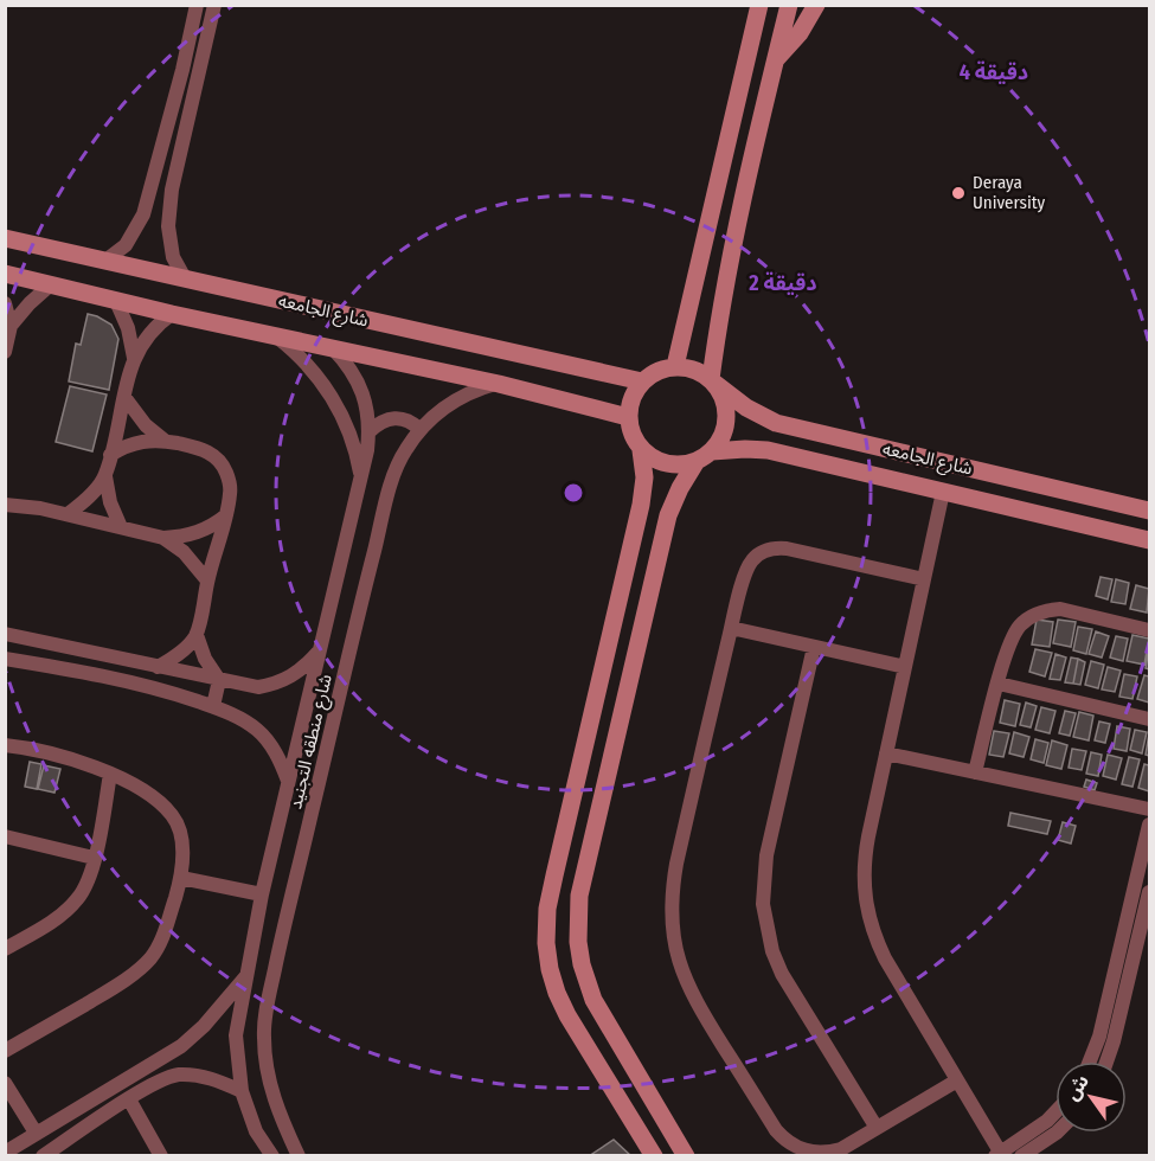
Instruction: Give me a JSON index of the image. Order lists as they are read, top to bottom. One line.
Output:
{"streets":{"street":["شارع الجامعه","شارع منطقه التجنيد"]},"crossings":[["شارع الجامعه","شارع منطقه التجنيد"]],"places":["Deraya University"],"north":"top left","rings":["4 دقيقة","2 دقيقة"]}
